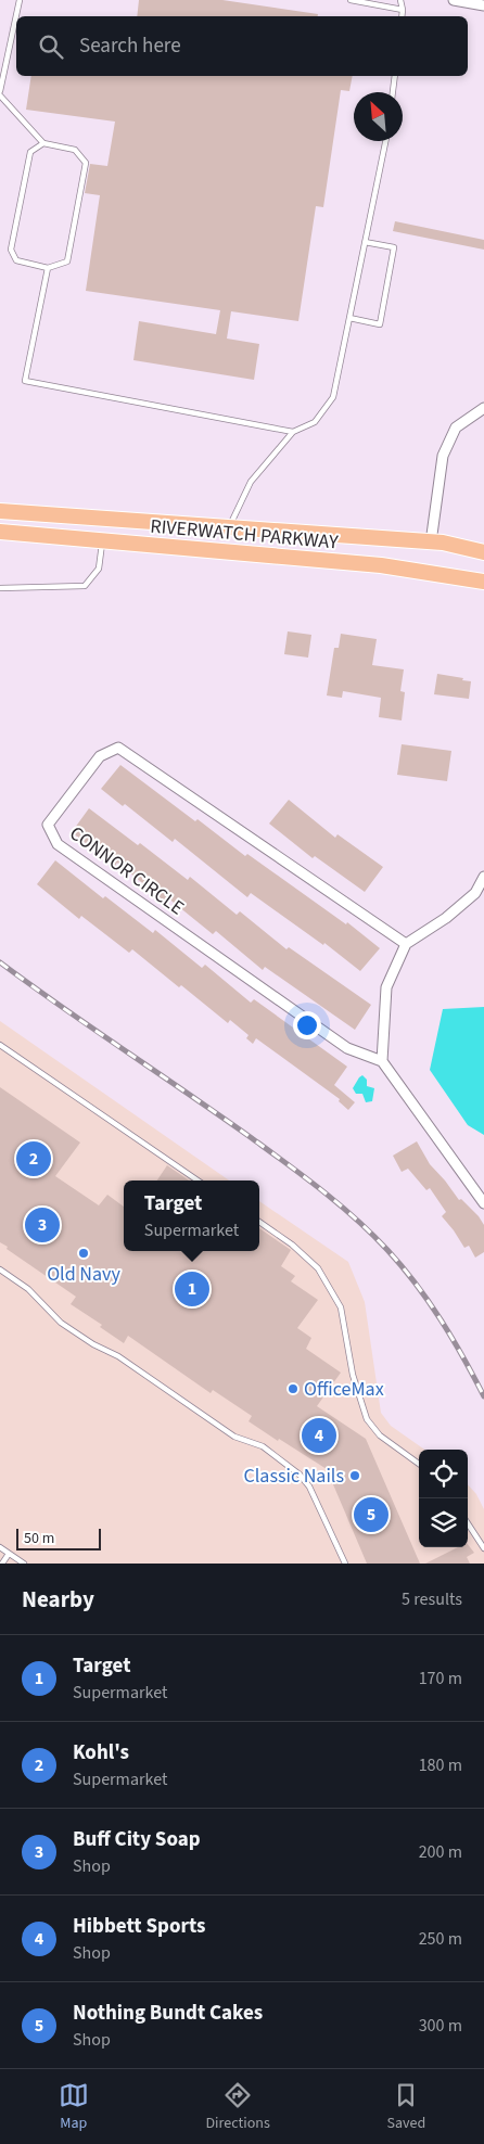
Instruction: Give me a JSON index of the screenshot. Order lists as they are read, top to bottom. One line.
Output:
{"streets":{"main road":["RIVERWATCH PARKWAY"],"street":["CONNOR CIRCLE"]},"places":["Old Navy","OfficeMax","Classic Nails"],"scale_bar":"50 m","north":"top left","page":{"search":"Search here","pins":["2","3","1","4","5"],"popup":["Target","Supermarket"],"scale":"50 m","heading":["Nearby","5 results"],"list":[{"mark":"1","name":"Target","note":"Supermarket","value":"170 m"},{"mark":"2","name":"Kohl's","note":"Supermarket","value":"180 m"},{"mark":"3","name":"Buff City Soap","note":"Shop","value":"200 m"},{"mark":"4","name":"Hibbett Sports","note":"Shop","value":"250 m"},{"mark":"5","name":"Nothing Bundt Cakes","note":"Shop","value":"300 m"}],"nav":["Map","Directions","Saved"]}}
